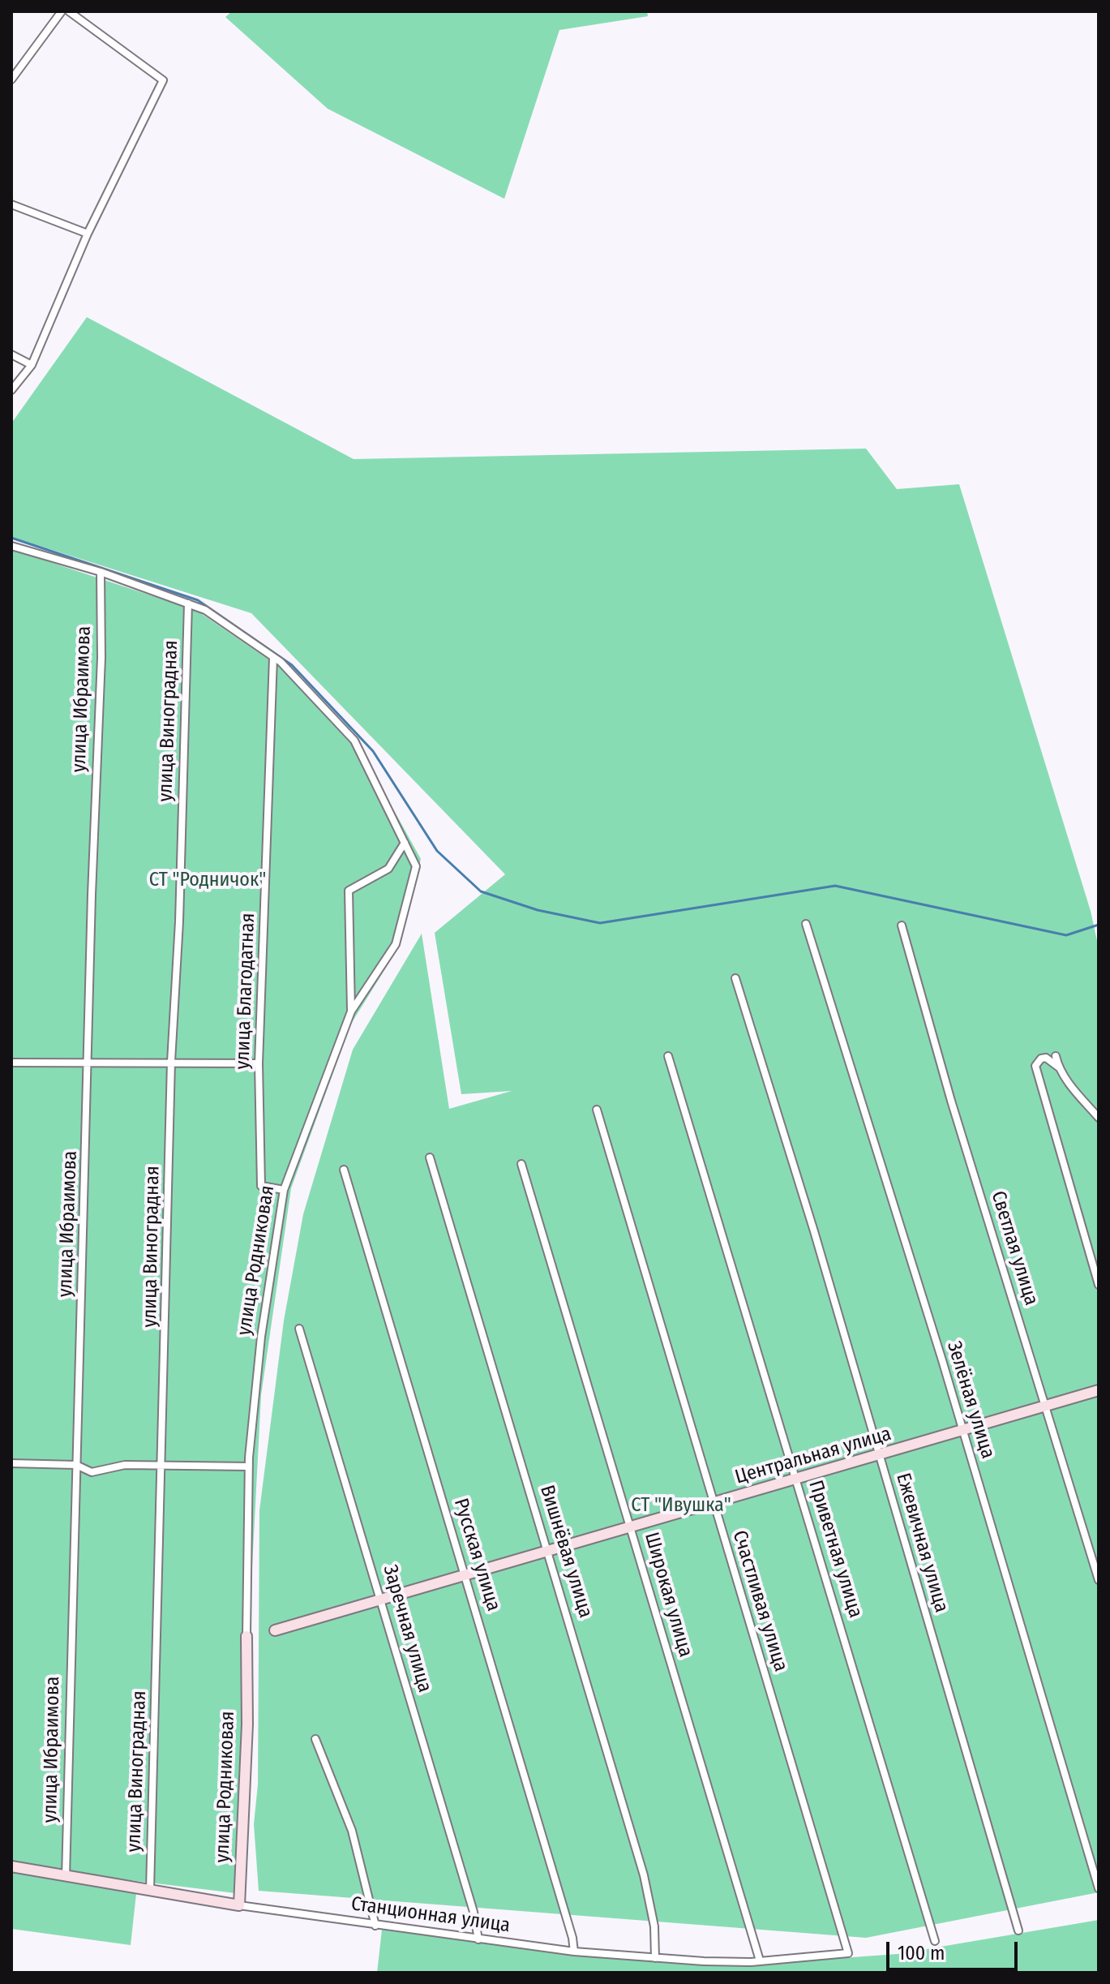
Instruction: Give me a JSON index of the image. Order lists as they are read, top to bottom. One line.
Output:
{"streets":{"street":["улица Ибраимова","улица Виноградная","улица Благодатная","Светлая улица","улица Родниковая","Зелёная улица","Центральная улица","Ежевичная улица","Приветная улица","Вишнёвая улица","Русская улица","Широкая улица","Счастливая улица","Заречная улица","Станционная улица"]},"crossings":[["улица Ибраимова","улица Родниковая"],["улица Ибраимова","Станционная улица"],["улица Виноградная","улица Родниковая"],["улица Виноградная","Станционная улица"],["улица Благодатная","улица Родниковая"],["Светлая улица","Центральная улица"],["улица Родниковая","Станционная улица"],["Зелёная улица","Центральная улица"],["Центральная улица","Ежевичная улица"],["Центральная улица","Приветная улица"],["Центральная улица","Вишнёвая улица"],["Центральная улица","Русская улица"],["Центральная улица","Широкая улица"],["Центральная улица","Счастливая улица"],["Центральная улица","Заречная улица"],["Вишнёвая улица","Станционная улица"],["Русская улица","Станционная улица"],["Широкая улица","Станционная улица"],["Счастливая улица","Станционная улица"],["Заречная улица","Станционная улица"]],"parks":["СТ \"Родничок\"","СТ \"Ивушка\""],"scale_bar":"100 m"}
